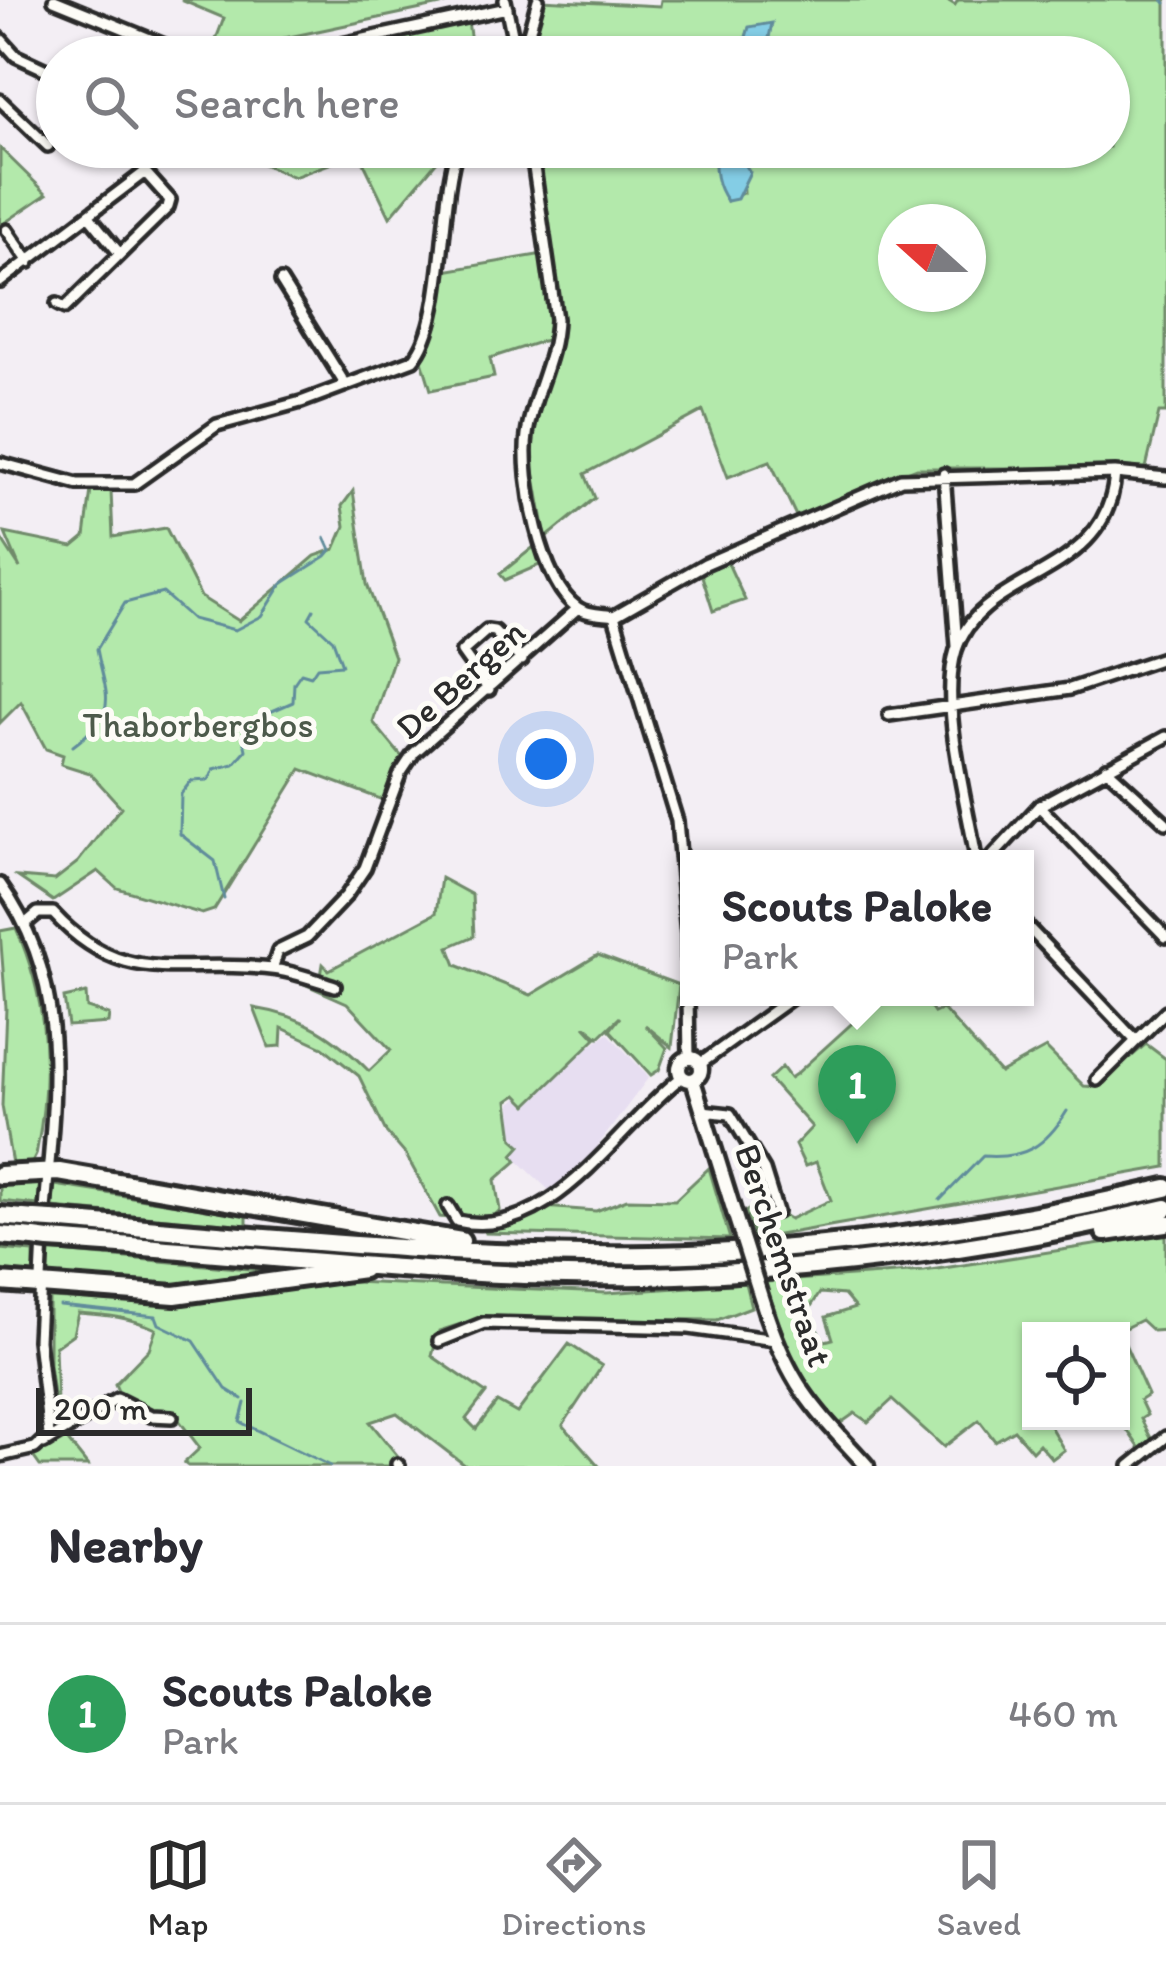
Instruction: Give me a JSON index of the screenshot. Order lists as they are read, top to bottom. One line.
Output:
{"streets":{"street":["De Bergen","Berchemstraat"]},"parks":["Thaborbergbos"],"scale_bar":"200 m","north":"left","page":{"search":"Search here","popup":["Scouts Paloke","Park"],"pins":"1","scale":"200 m","heading":"Nearby","list":[{"mark":"1","name":"Scouts Paloke","note":"Park","value":"460 m"}],"nav":["Map","Directions","Saved"]}}
